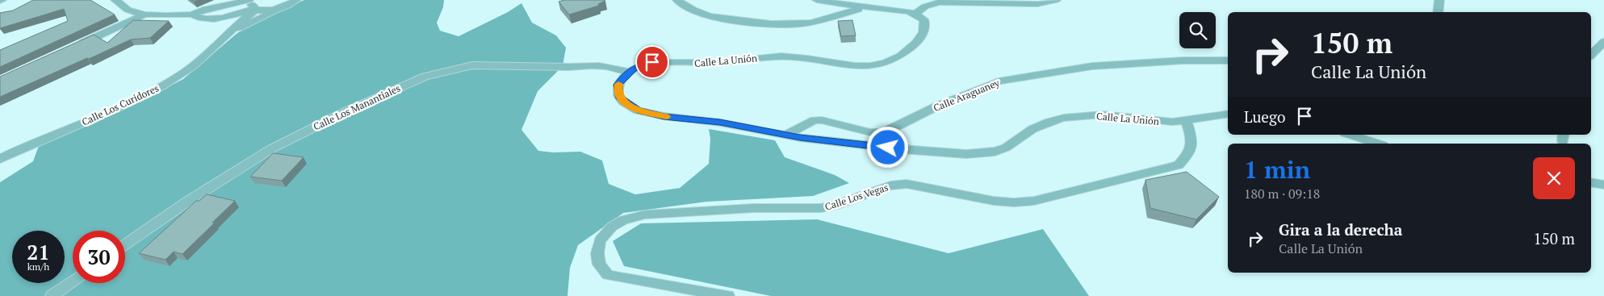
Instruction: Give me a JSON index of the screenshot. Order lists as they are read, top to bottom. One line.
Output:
{"streets":{"street":["Calle La Unión","Calle Araguaney","Calle Los Curidores","Calle Los Manantiales","Calle Los Vegas"]},"crossings":[["Calle La Unión","Calle Araguaney"],["Calle La Unión","Calle Los Manantiales"],["Calle La Unión","Calle Los Vegas"]],"page":{"turn":["150 m","Calle La Unión"],"then":"Luego","heading":["1 min","180 m · 09:18"],"list":[{"name":"Gira a la derecha","note":"Calle La Unión","value":"150 m"}],"speed":"21 km/h","limit":"30"}}
